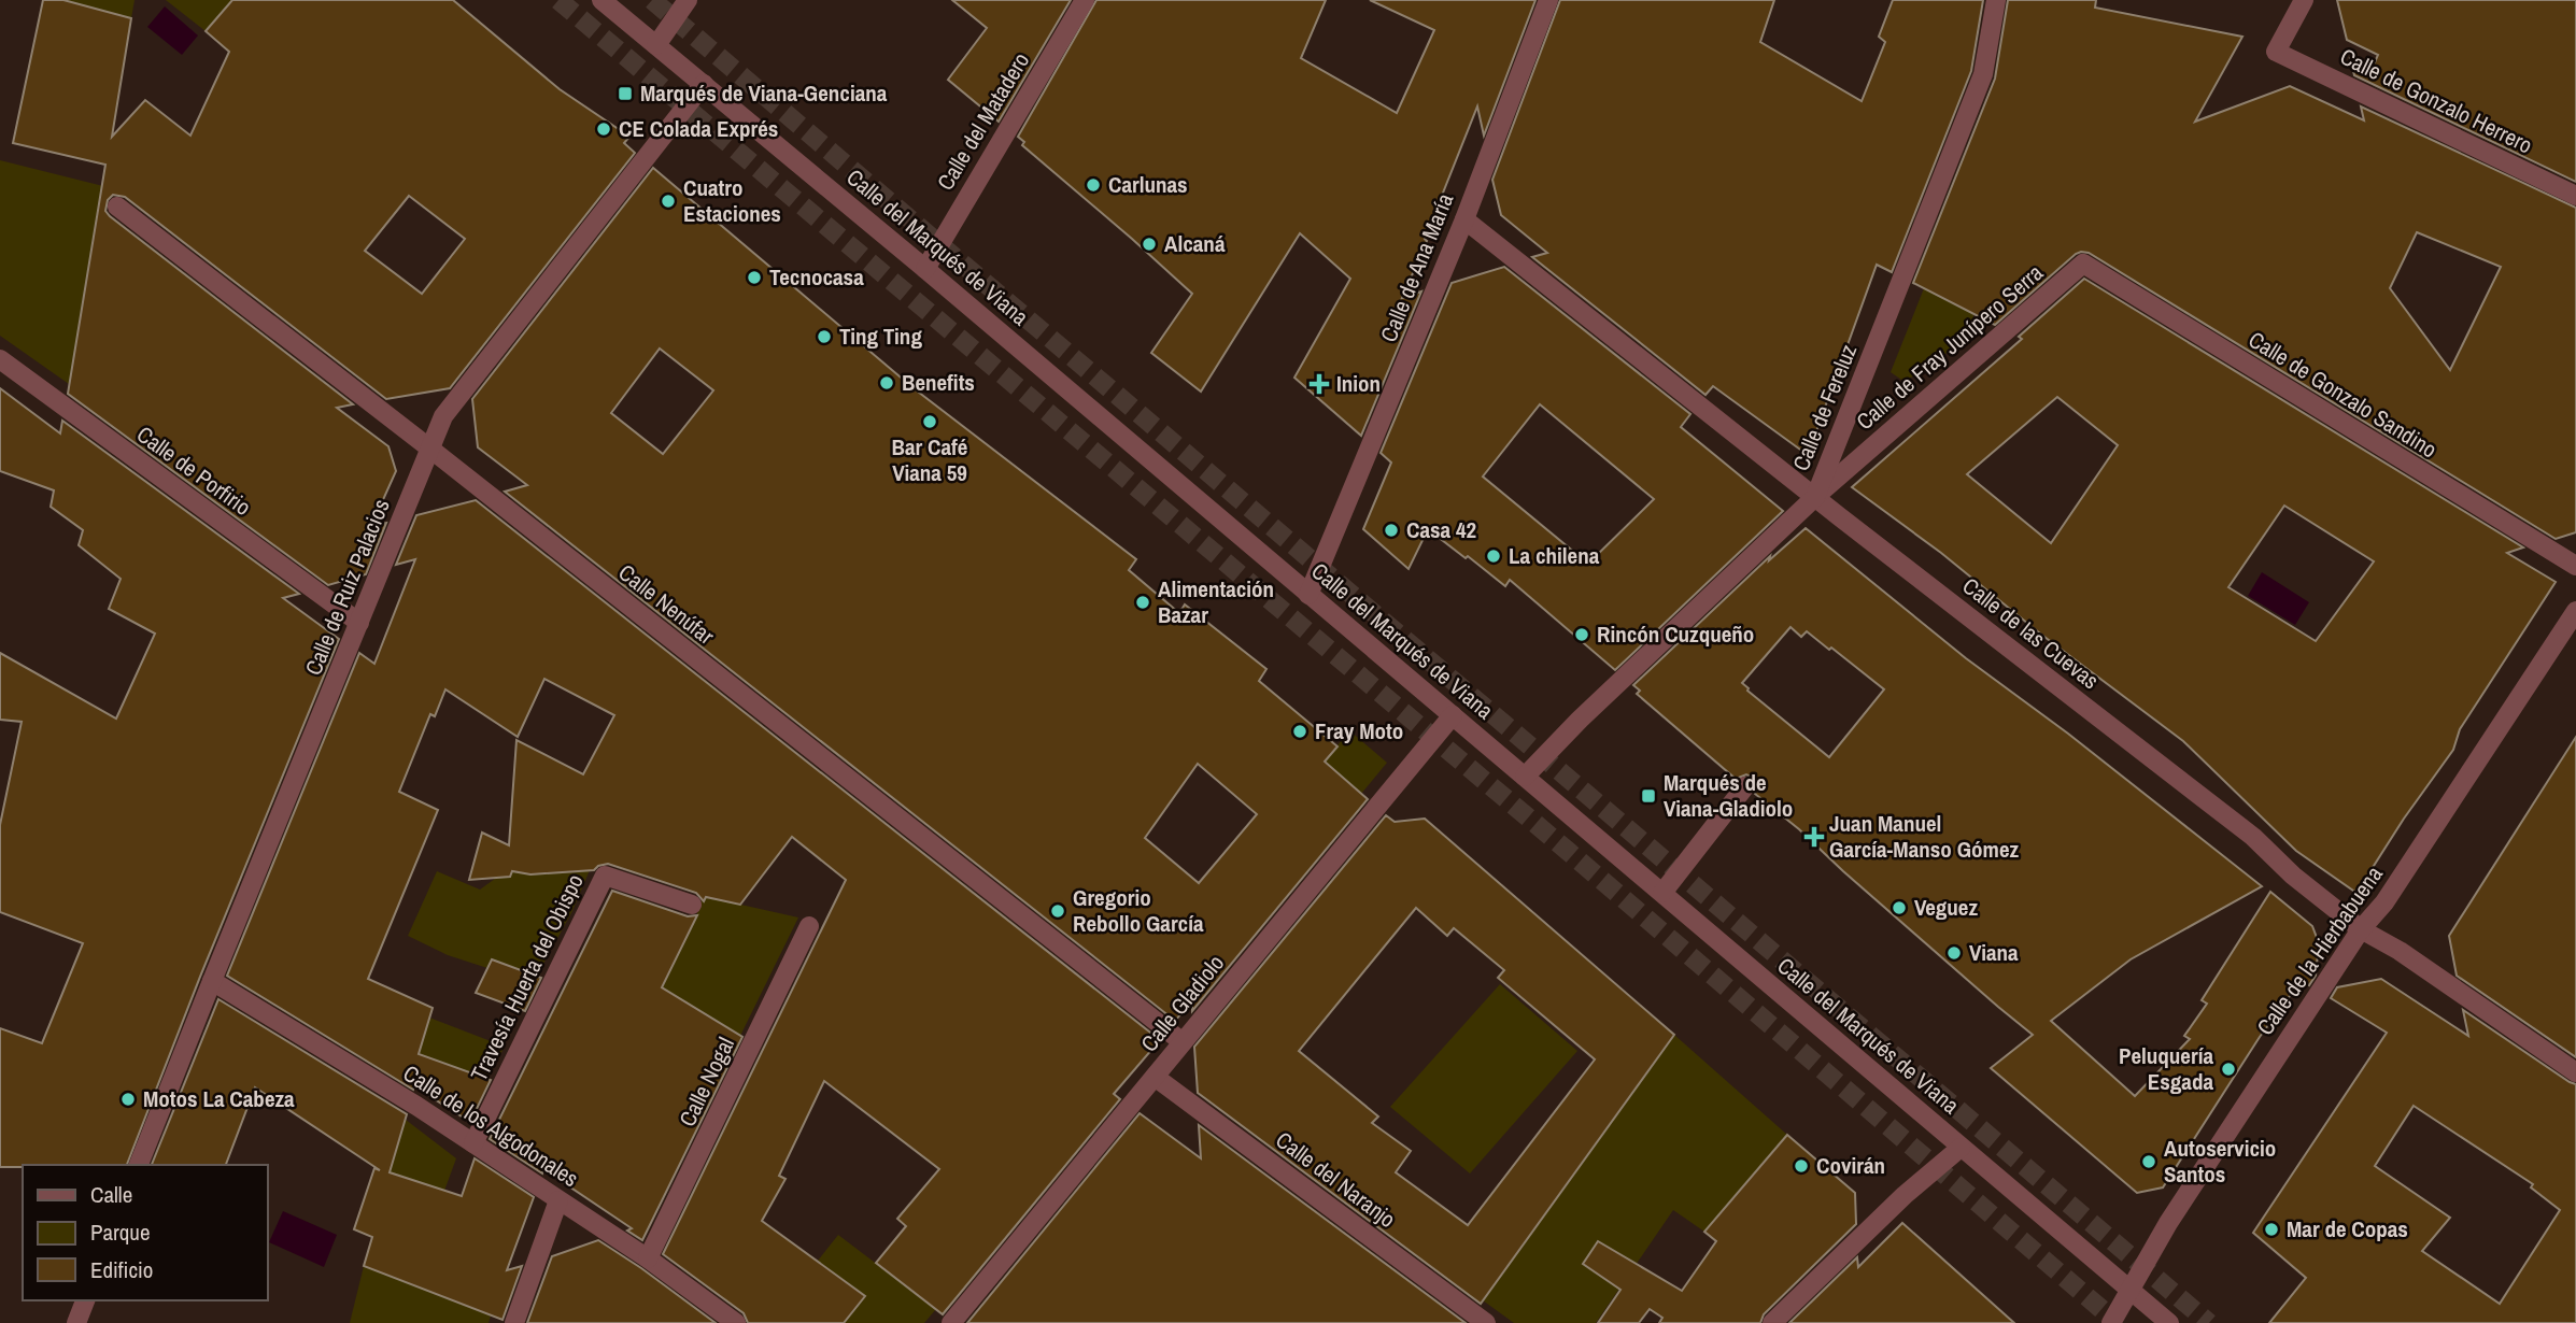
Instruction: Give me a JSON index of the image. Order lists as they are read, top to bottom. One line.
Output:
{"streets":{"street":["Calle de Gonzalo Herrero","Calle del Matadero","Calle del Marqués de Viana","Calle de Ana María","Calle de Fray Junípero Serra","Calle de Gonzalo Sandino","Calle de Fereluz","Calle de Porfirio","Calle de Ruiz Palacios","Calle Nenúfar","Calle de las Cuevas","Calle de la Hierbabuena","Travesía Huerta del Obispo","Calle Gladiolo","Calle Nogal","Calle de los Algodonales","Calle del Naranjo"]},"crossings":[["Calle del Matadero","Calle del Marqués de Viana"],["Calle del Marqués de Viana","Calle de Ana María"],["Calle del Marqués de Viana","Calle de Fereluz"],["Calle del Marqués de Viana","Calle de Ruiz Palacios"],["Calle del Marqués de Viana","Calle de la Hierbabuena"],["Calle del Marqués de Viana","Calle Gladiolo"],["Calle de Ana María","Calle de las Cuevas"],["Calle de Fray Junípero Serra","Calle de Gonzalo Sandino"],["Calle de Fray Junípero Serra","Calle de Fereluz"],["Calle de Fray Junípero Serra","Calle de las Cuevas"],["Calle de Fereluz","Calle de las Cuevas"],["Calle de Porfirio","Calle de Ruiz Palacios"],["Calle de Ruiz Palacios","Calle Nenúfar"],["Calle de Ruiz Palacios","Calle de los Algodonales"],["Calle Nenúfar","Calle Gladiolo"],["Calle de las Cuevas","Calle de la Hierbabuena"],["Travesía Huerta del Obispo","Calle de los Algodonales"],["Calle Gladiolo","Calle del Naranjo"],["Calle Nogal","Calle de los Algodonales"]],"places":{"transit":["Marqués de Viana-Genciana","Marqués de Viana-Gladiolo"],"other":["CE Colada Exprés","Carlunas","Cuatro Estaciones","Alcaná","Tecnocasa","Ting Ting","Benefits","Bar Café Viana 59","Casa 42","La chilena","Alimentación Bazar","Rincón Cuzqueño","Fray Moto","Veguez","Gregorio Rebollo García","Viana","Peluquería Esgada","Motos La Cabeza","Autoservicio Santos","Covirán","Mar de Copas"],"health":["Inion","Juan Manuel García-Manso Gómez"]},"legend":["Calle","Parque","Edificio"]}
